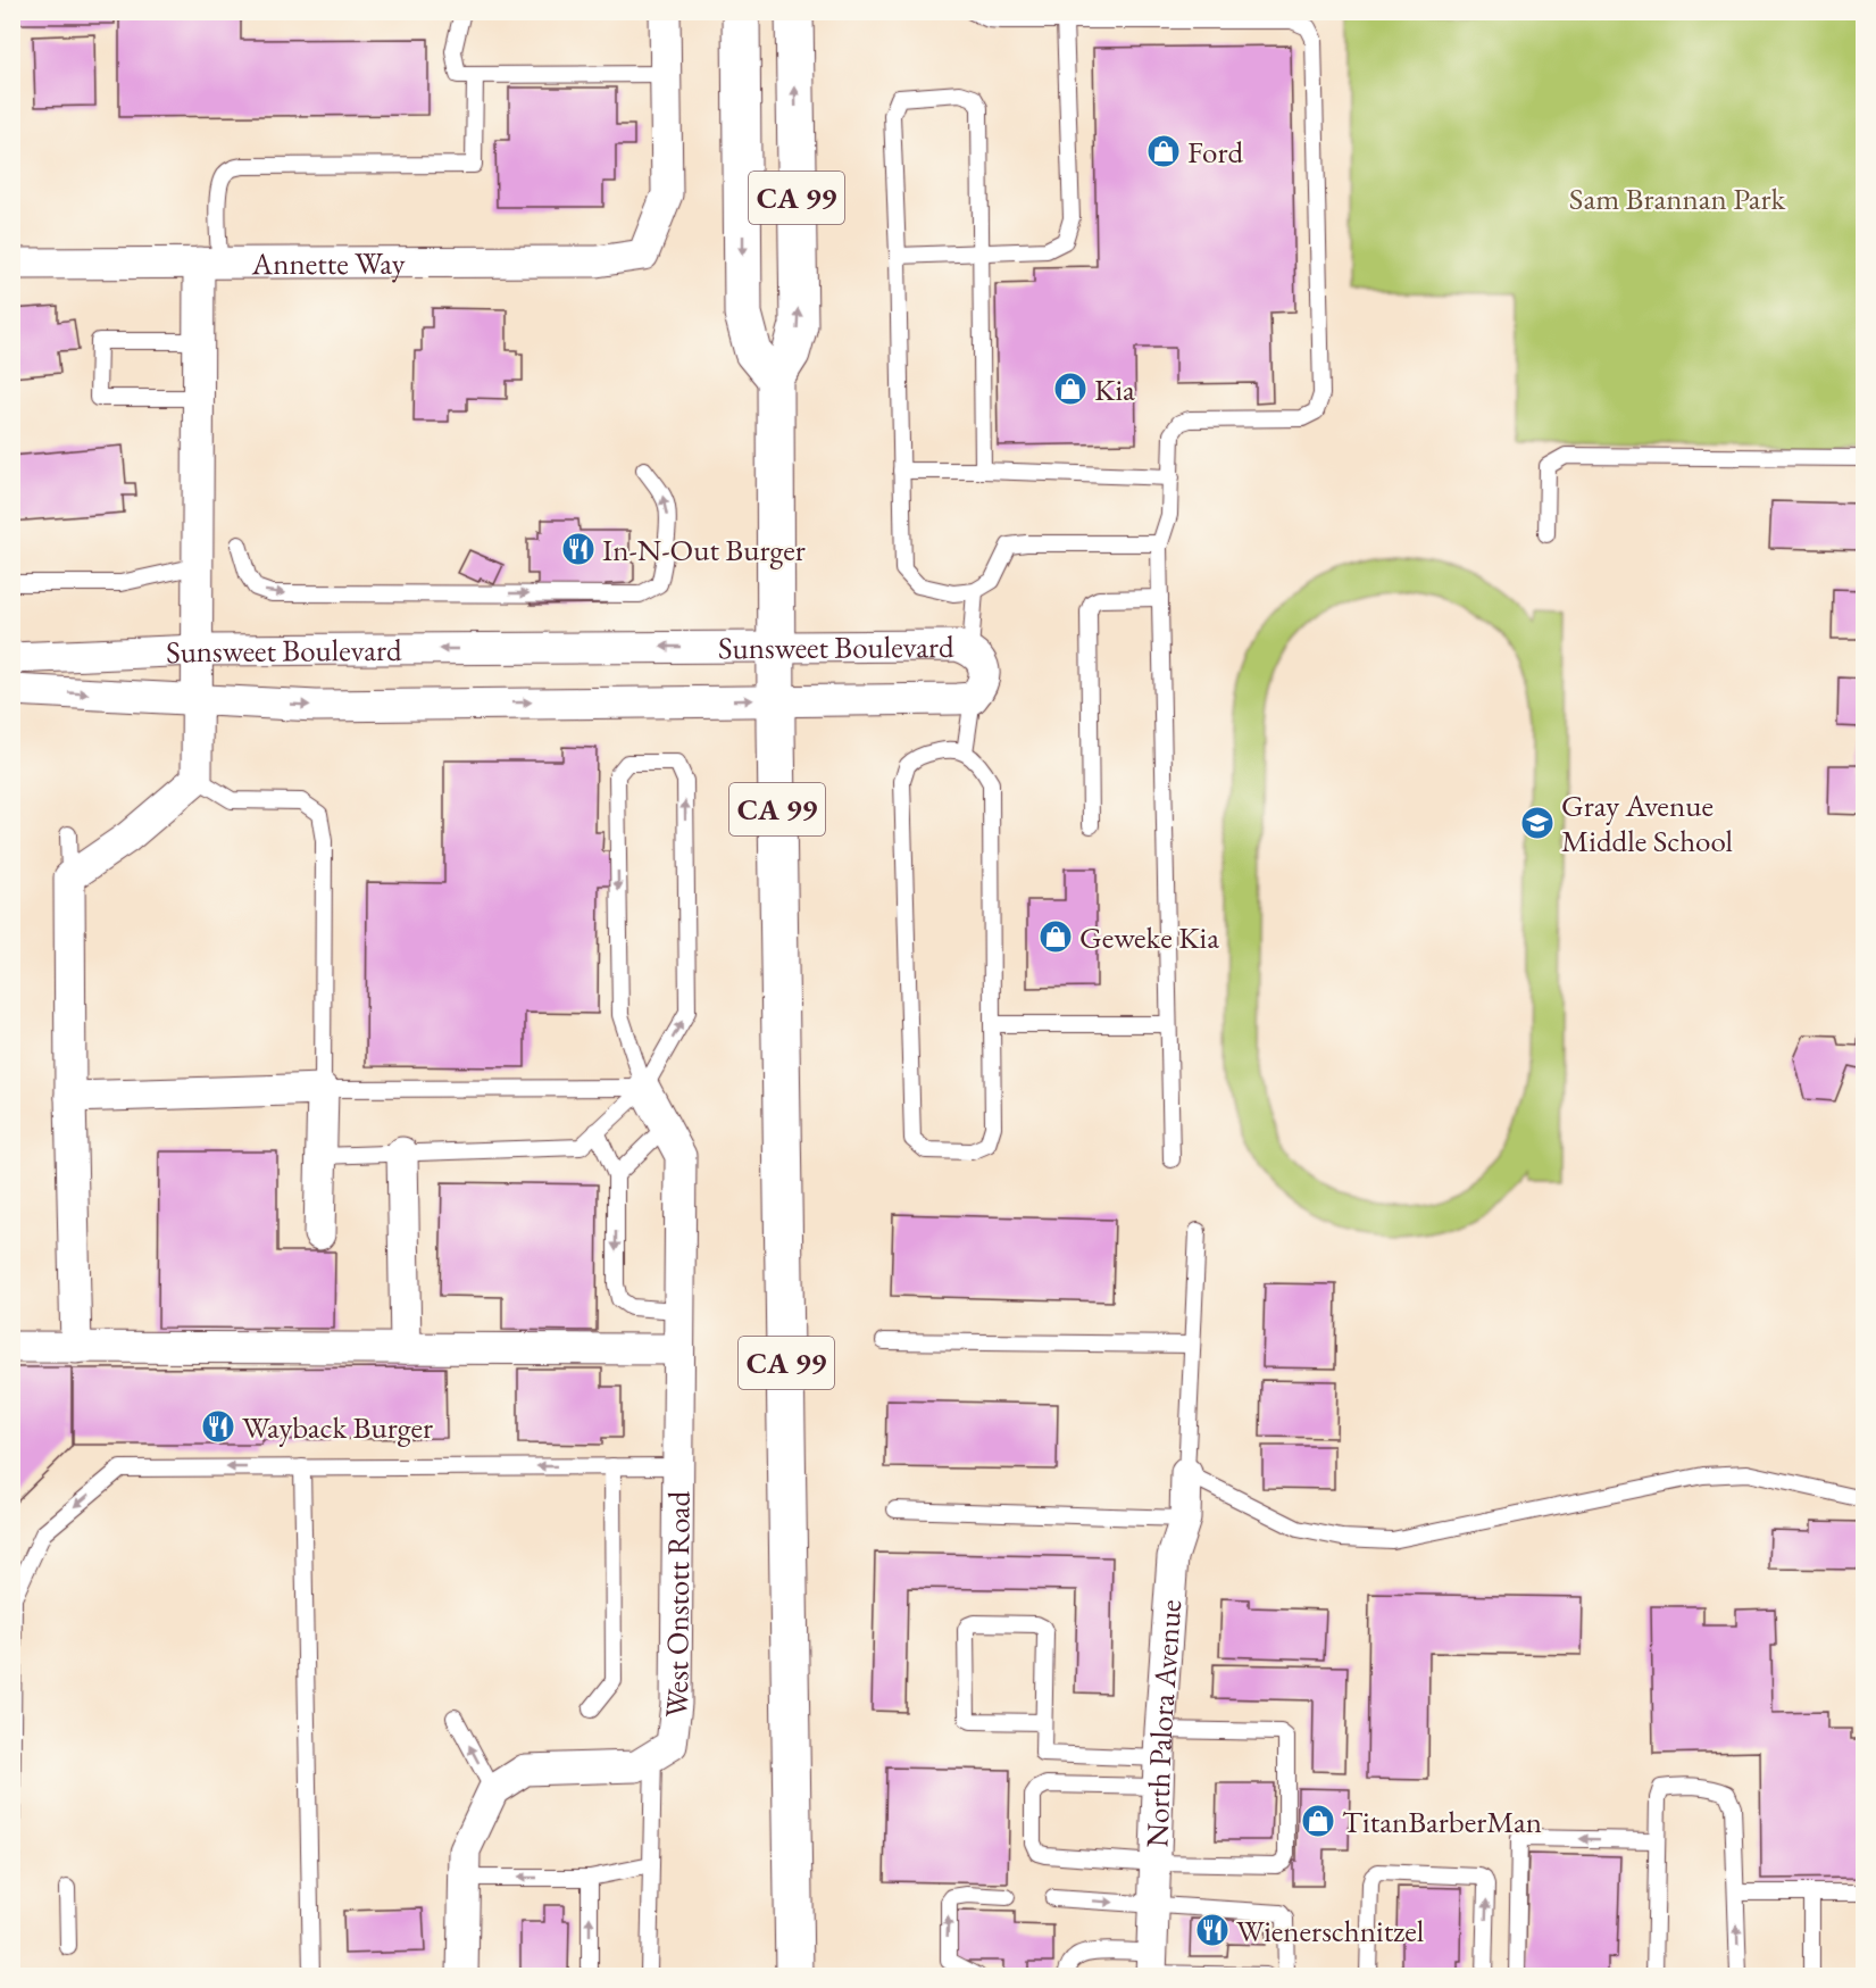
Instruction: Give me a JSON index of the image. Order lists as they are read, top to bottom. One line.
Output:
{"streets":{"highway":["CA 99"],"street":["Annette Way","Sunsweet Boulevard","West Onstott Road","North Palora Avenue"]},"crossings":[["CA 99","Sunsweet Boulevard"]],"parks":["Sam Brannan Park"],"places":{"shop":["Ford","Kia","Geweke Kia","TitanBarberMan"],"restaurant":["In-N-Out Burger","Wayback Burger","Wienerschnitzel"],"school or university":["Gray Avenue Middle School"]}}
